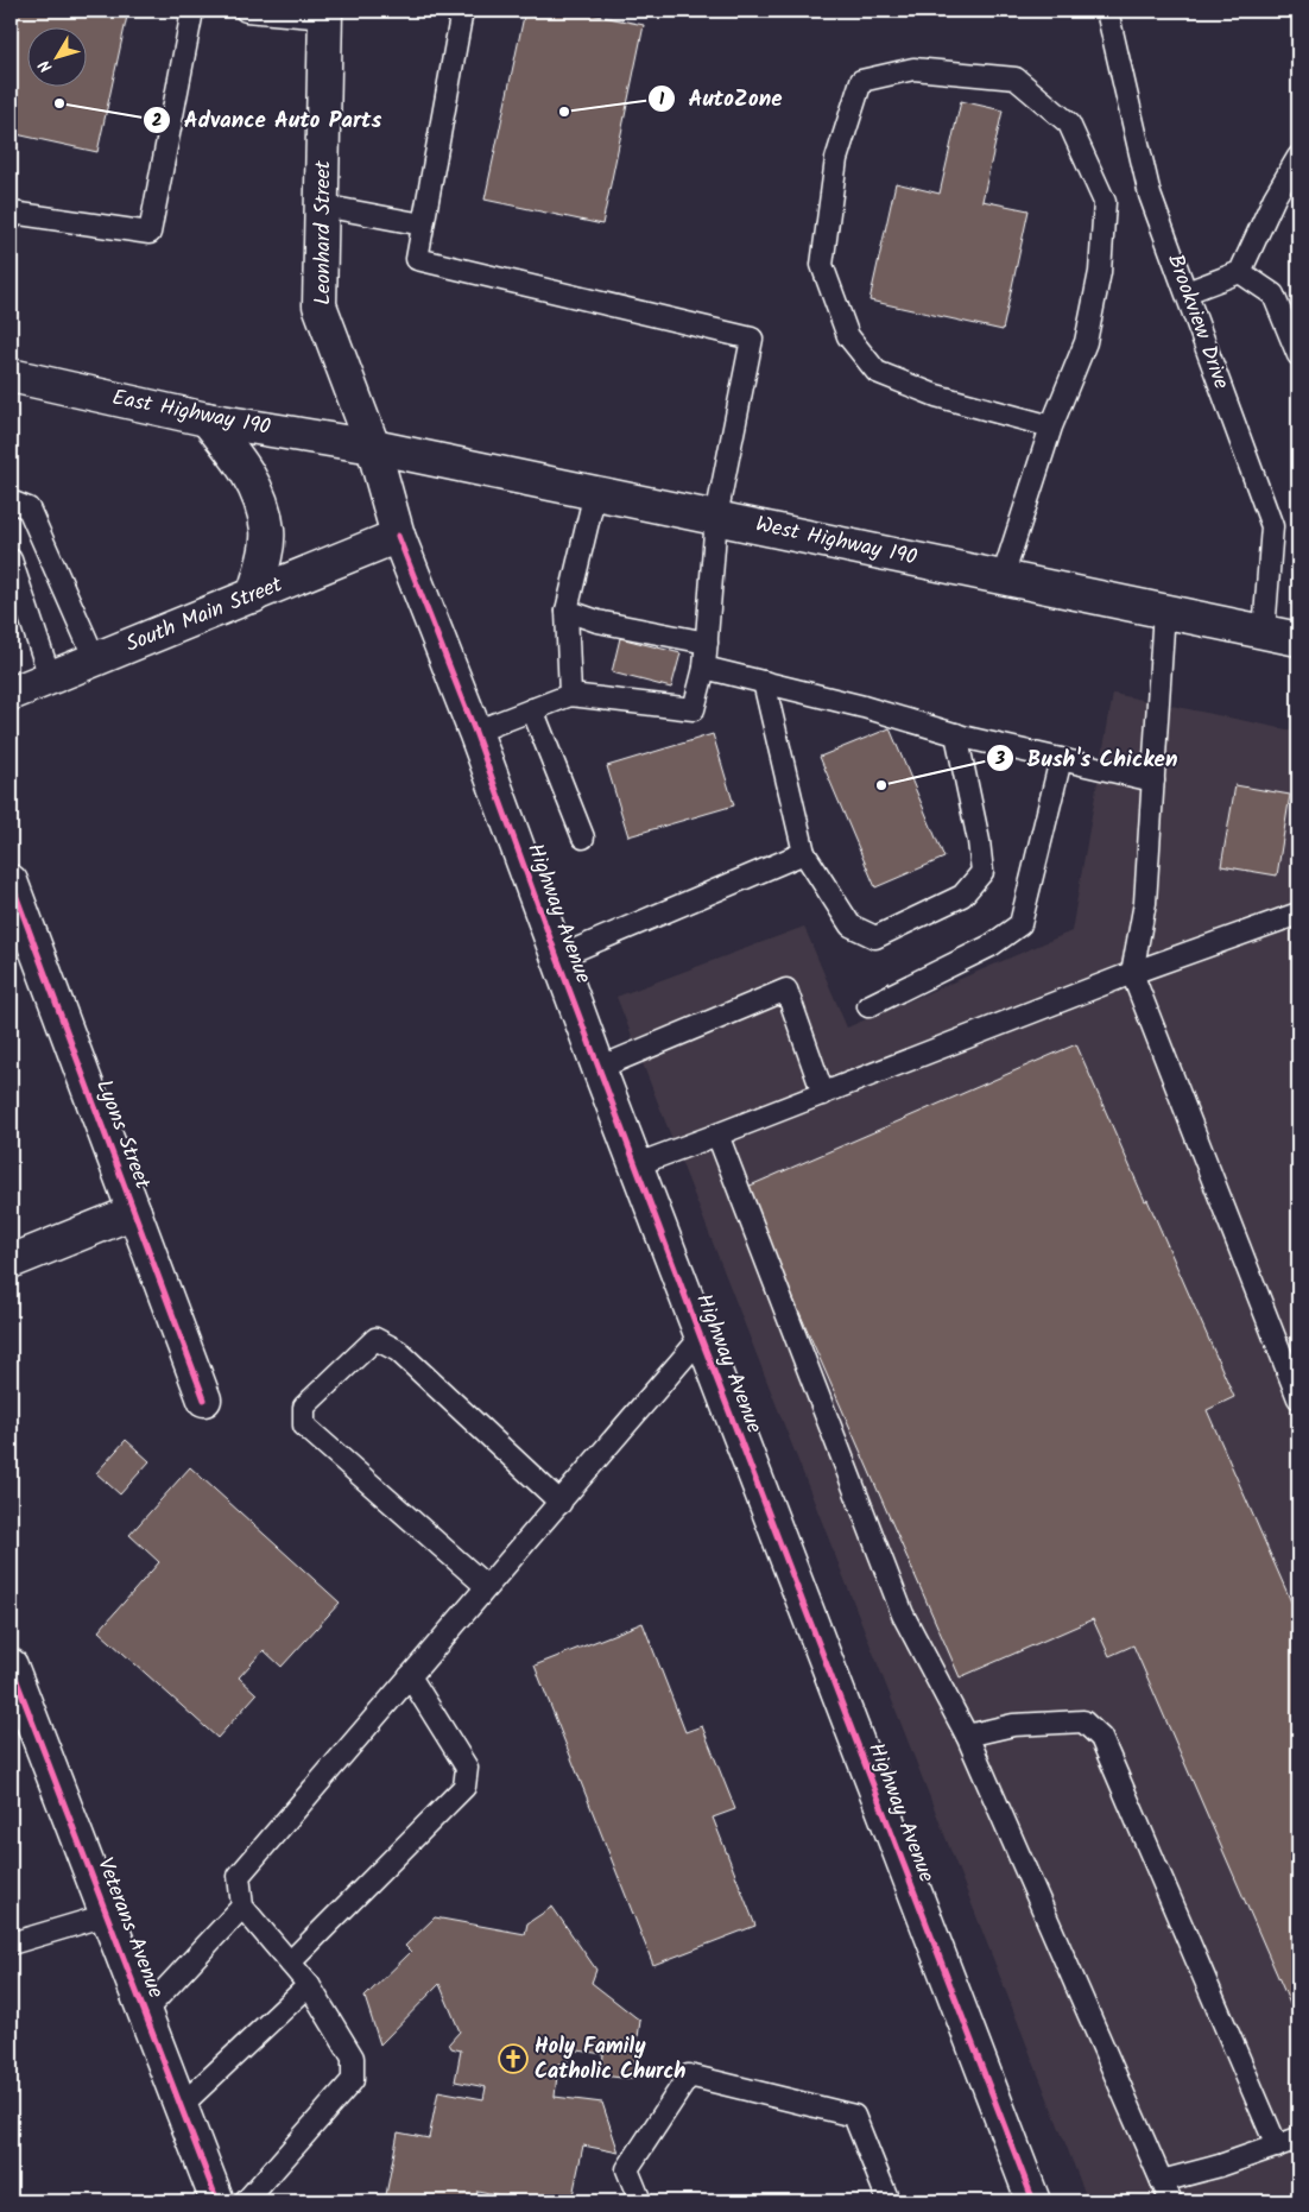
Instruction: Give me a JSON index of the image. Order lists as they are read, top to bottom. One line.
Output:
{"streets":{"street":["Leonhard Street","East Highway 190","West Highway 190","South Main Street","Highway Avenue","Lyons Street","Veterans Avenue"],"lane":["Brookview Drive"]},"crossings":[["Leonhard Street","East Highway 190"],["Leonhard Street","West Highway 190"],["Leonhard Street","South Main Street"],["Leonhard Street","Highway Avenue"],["Brookview Drive","West Highway 190"],["East Highway 190","West Highway 190"],["South Main Street","Highway Avenue"]],"places":{"other":["Advance Auto Parts","AutoZone","Bush's Chicken"],"church":["Holy Family Catholic Church"]},"north":"bottom left"}
